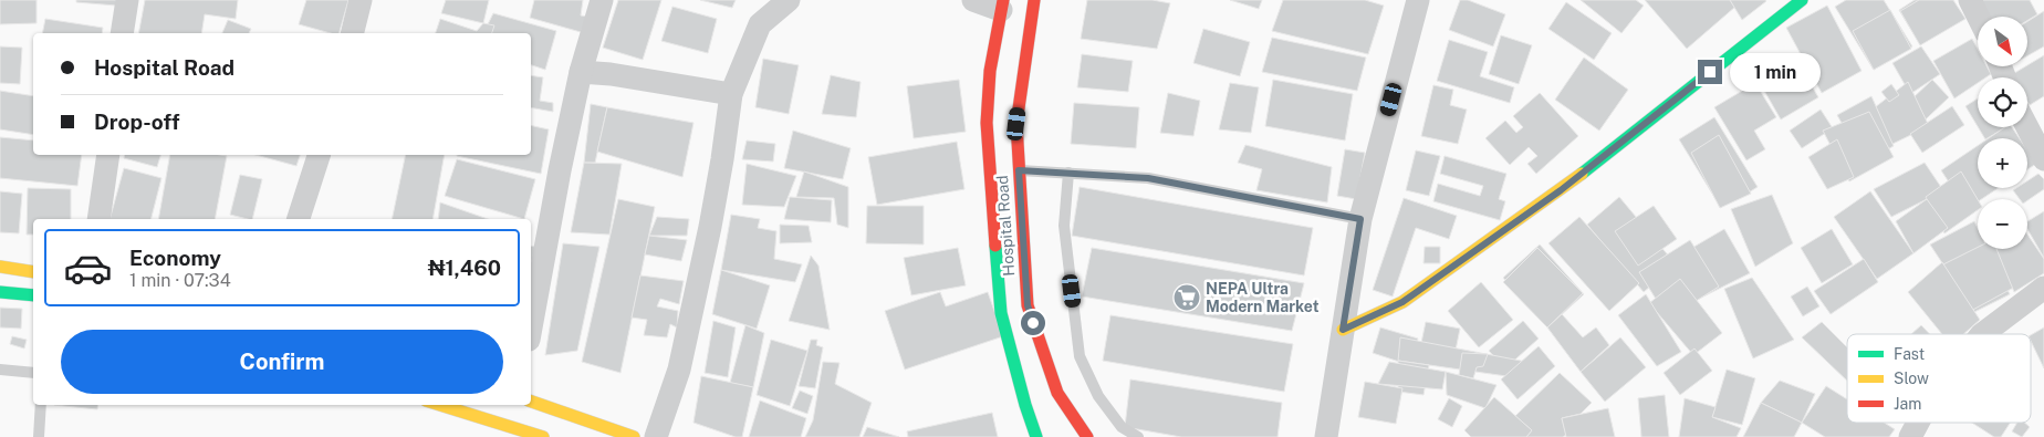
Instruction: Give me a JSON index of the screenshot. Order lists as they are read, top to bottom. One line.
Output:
{"streets":{"street":["Hospital Road"]},"places":{"supermarket":["NEPA Ultra Modern Market"]},"legend":["Fast","Slow","Jam"],"north":"bottom right","page":{"map_buttons":["+","−"],"banner":["Hospital Road","Drop-off"],"bubble":"1 min","list":[{"name":"Economy","note":"1 min · 07:34","value":"₦1,460"}],"buttons":"Confirm"}}
